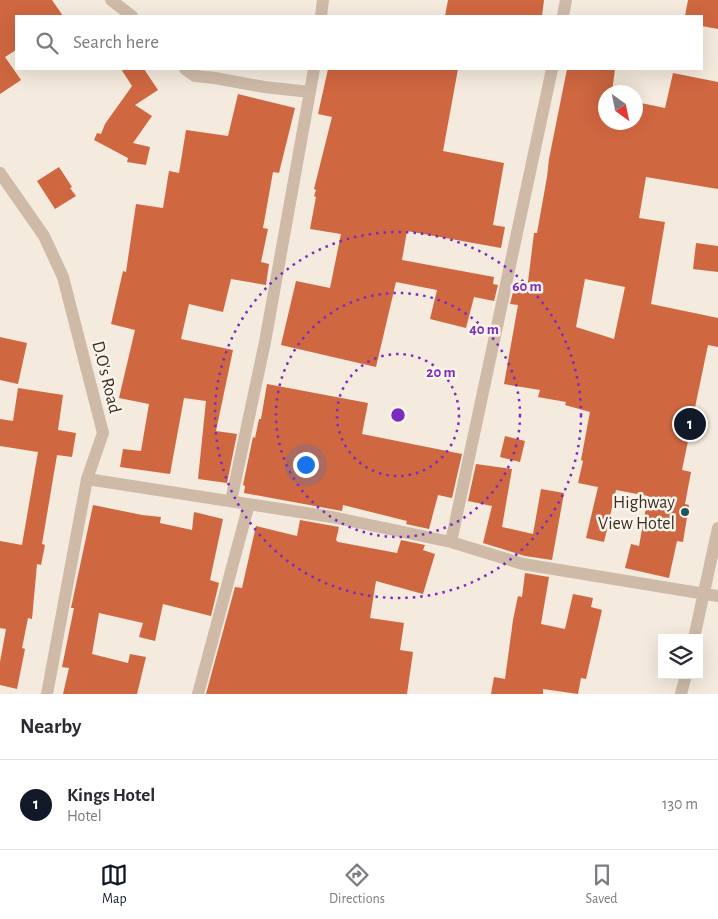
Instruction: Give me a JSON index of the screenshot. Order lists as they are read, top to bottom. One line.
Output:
{"streets":{"street":["D.O's Road"]},"places":["Highway View Hotel"],"north":"bottom right","page":{"search":"Search here","pins":"1","heading":"Nearby","list":[{"mark":"1","name":"Kings Hotel","note":"Hotel","value":"130 m"}],"nav":["Map","Directions","Saved"]},"rings":["60 m","40 m","20 m"]}
